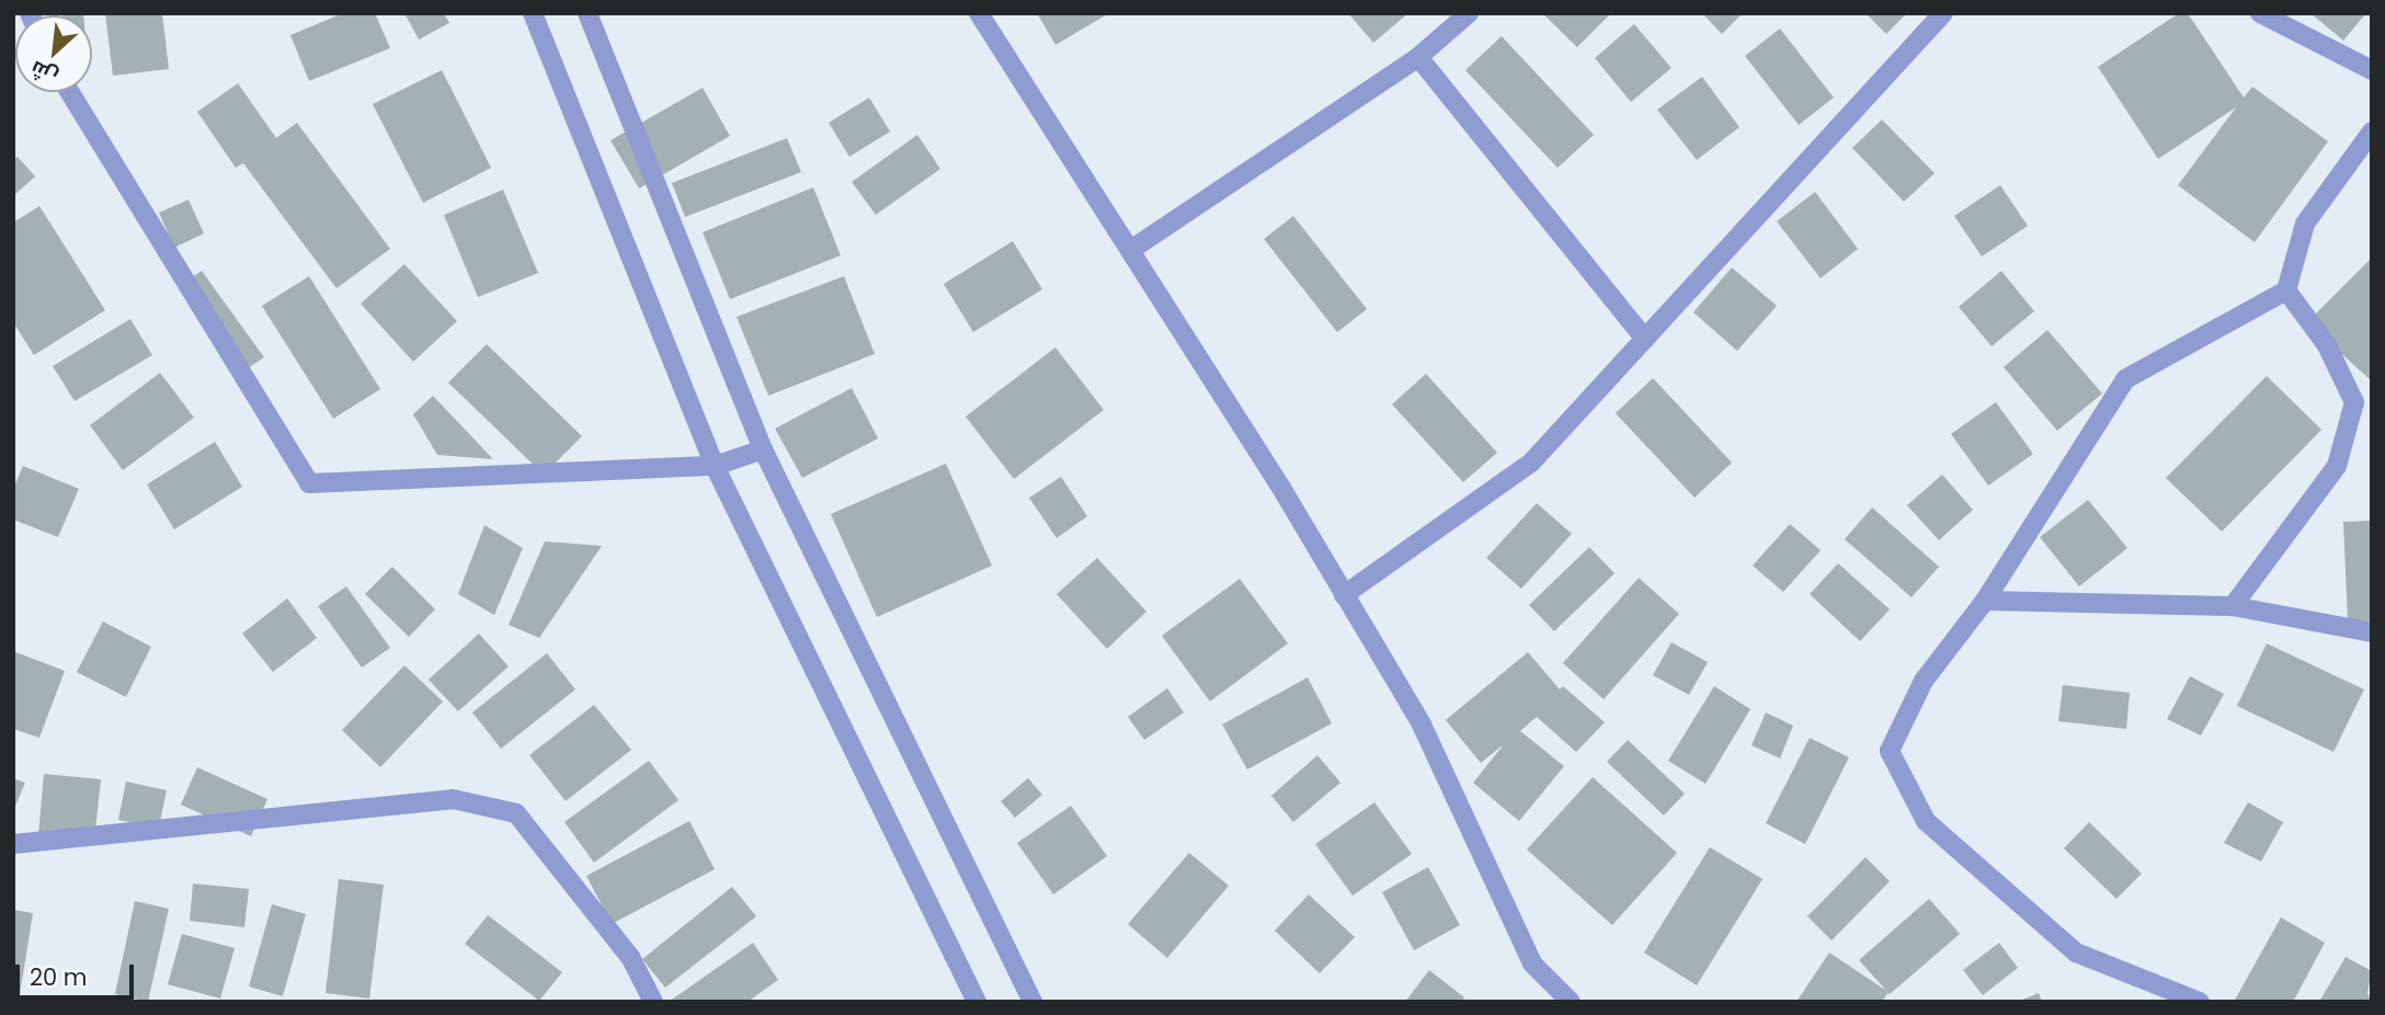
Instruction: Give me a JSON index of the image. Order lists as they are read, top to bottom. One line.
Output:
{"scale_bar":"20 m","north":"bottom left"}
